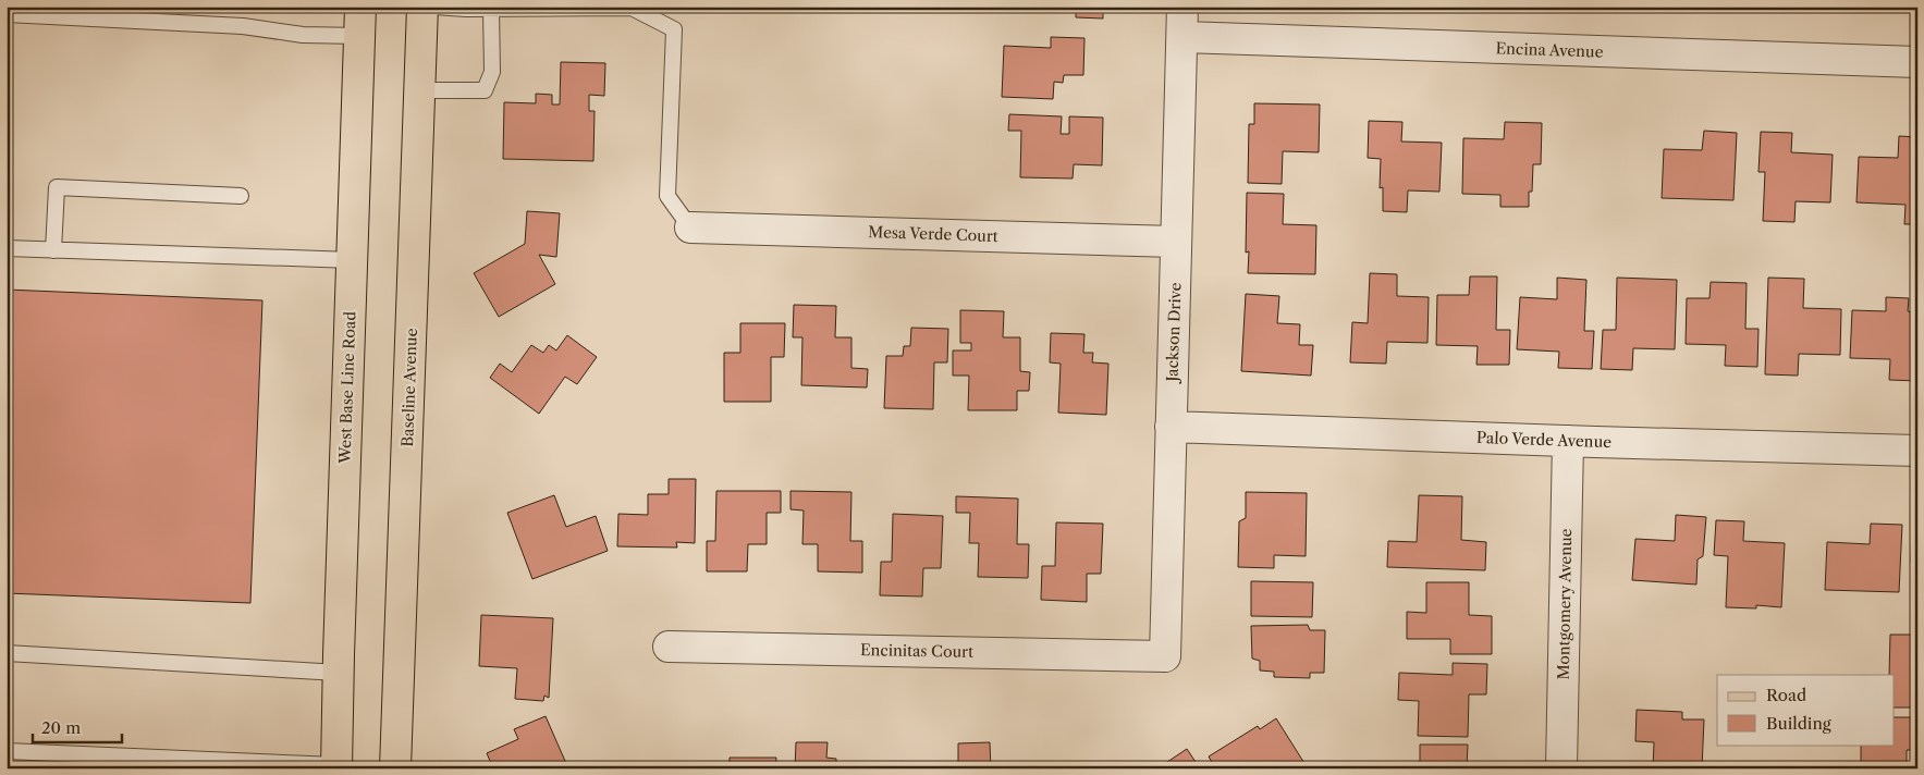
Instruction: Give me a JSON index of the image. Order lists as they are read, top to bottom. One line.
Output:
{"streets":{"main road":["West Base Line Road","Baseline Avenue"],"street":["Encina Avenue","Mesa Verde Court","Jackson Drive","Palo Verde Avenue","Montgomery Avenue","Encinitas Court"]},"crossings":[["Encina Avenue","Jackson Drive"],["Mesa Verde Court","Jackson Drive"],["Jackson Drive","Palo Verde Avenue"],["Jackson Drive","Encinitas Court"],["Palo Verde Avenue","Montgomery Avenue"]],"legend":["Road","Building"],"scale_bar":"20 m"}
